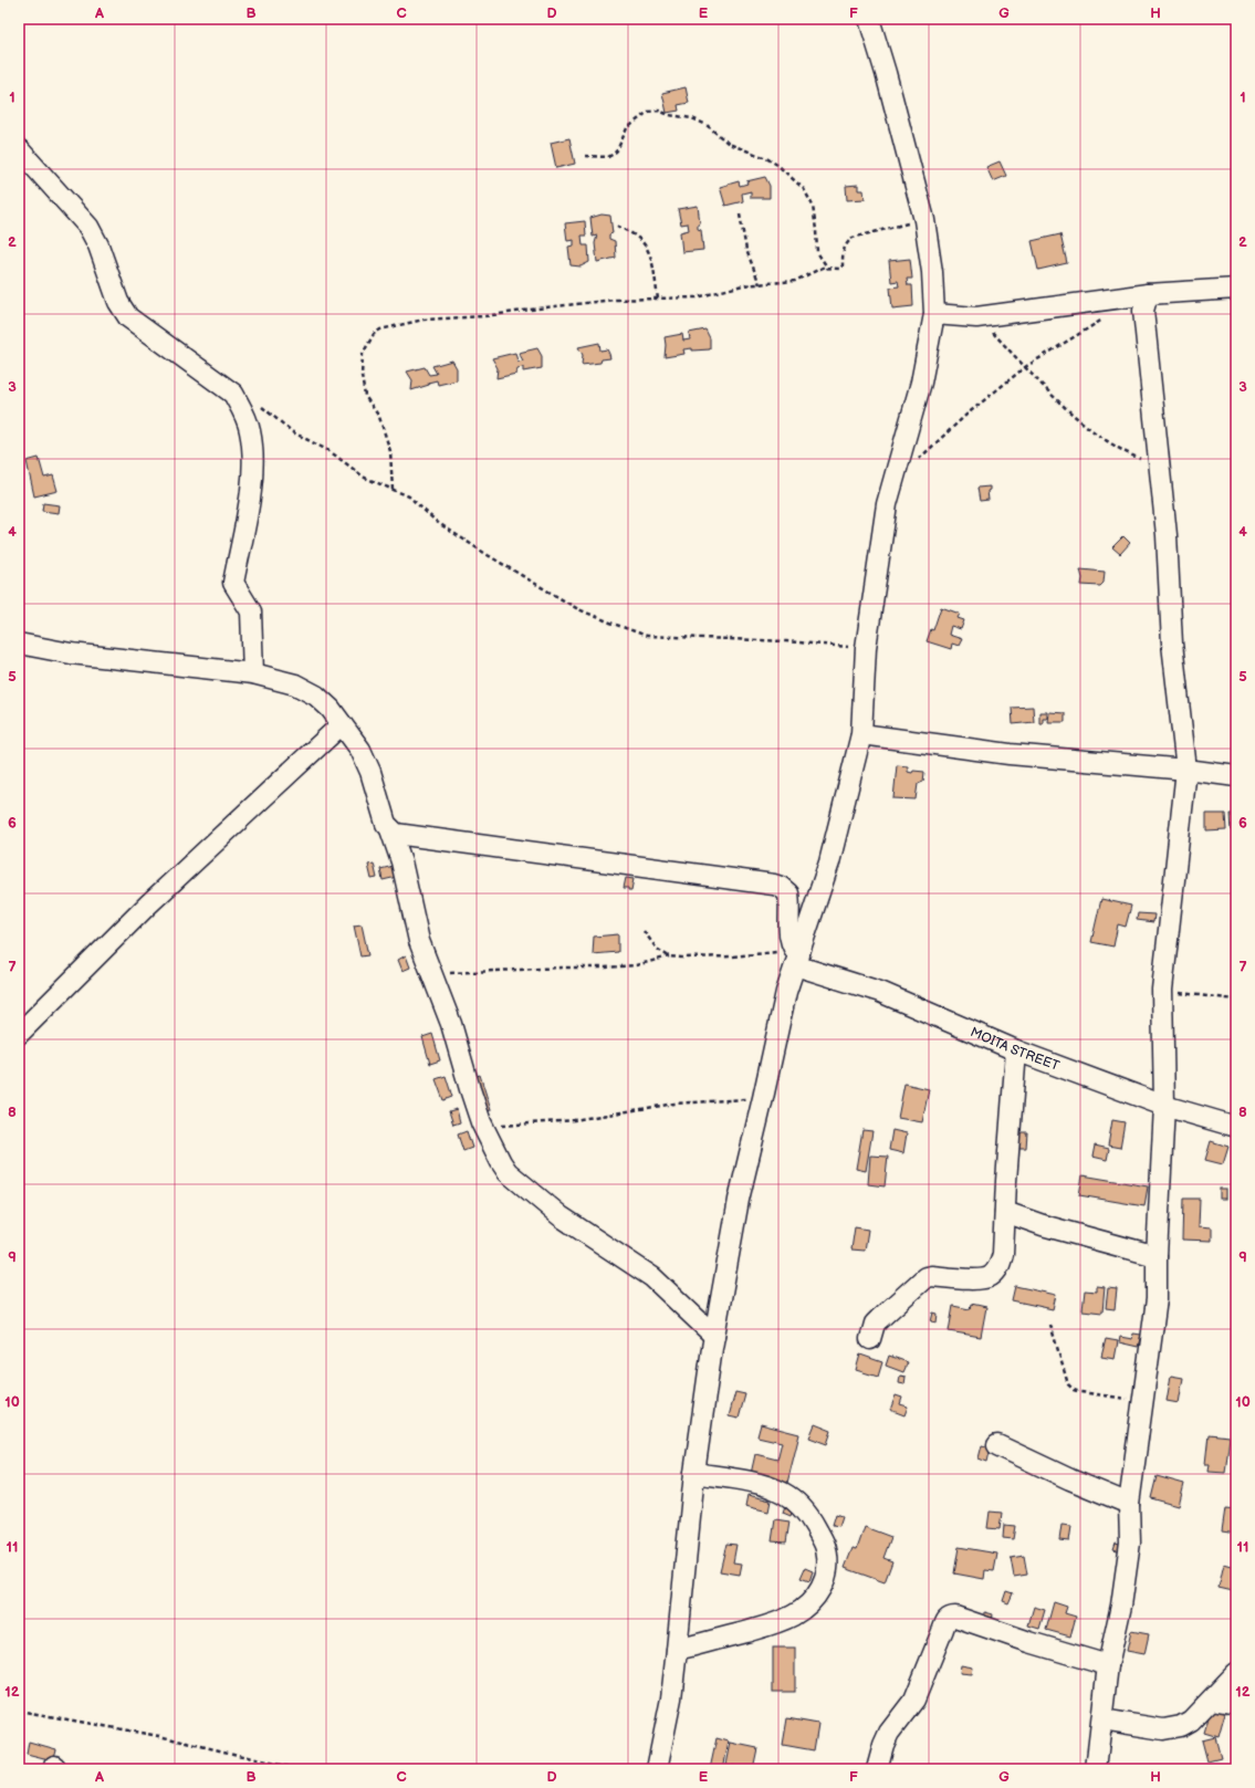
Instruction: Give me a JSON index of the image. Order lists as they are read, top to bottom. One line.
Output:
{"streets":{"street":["MOITA STREET"]},"grid":{"columns":["A","B","C","D","E","F","G","H"],"rows":["1","2","3","4","5","6","7","8","9","10","11","12"]}}
